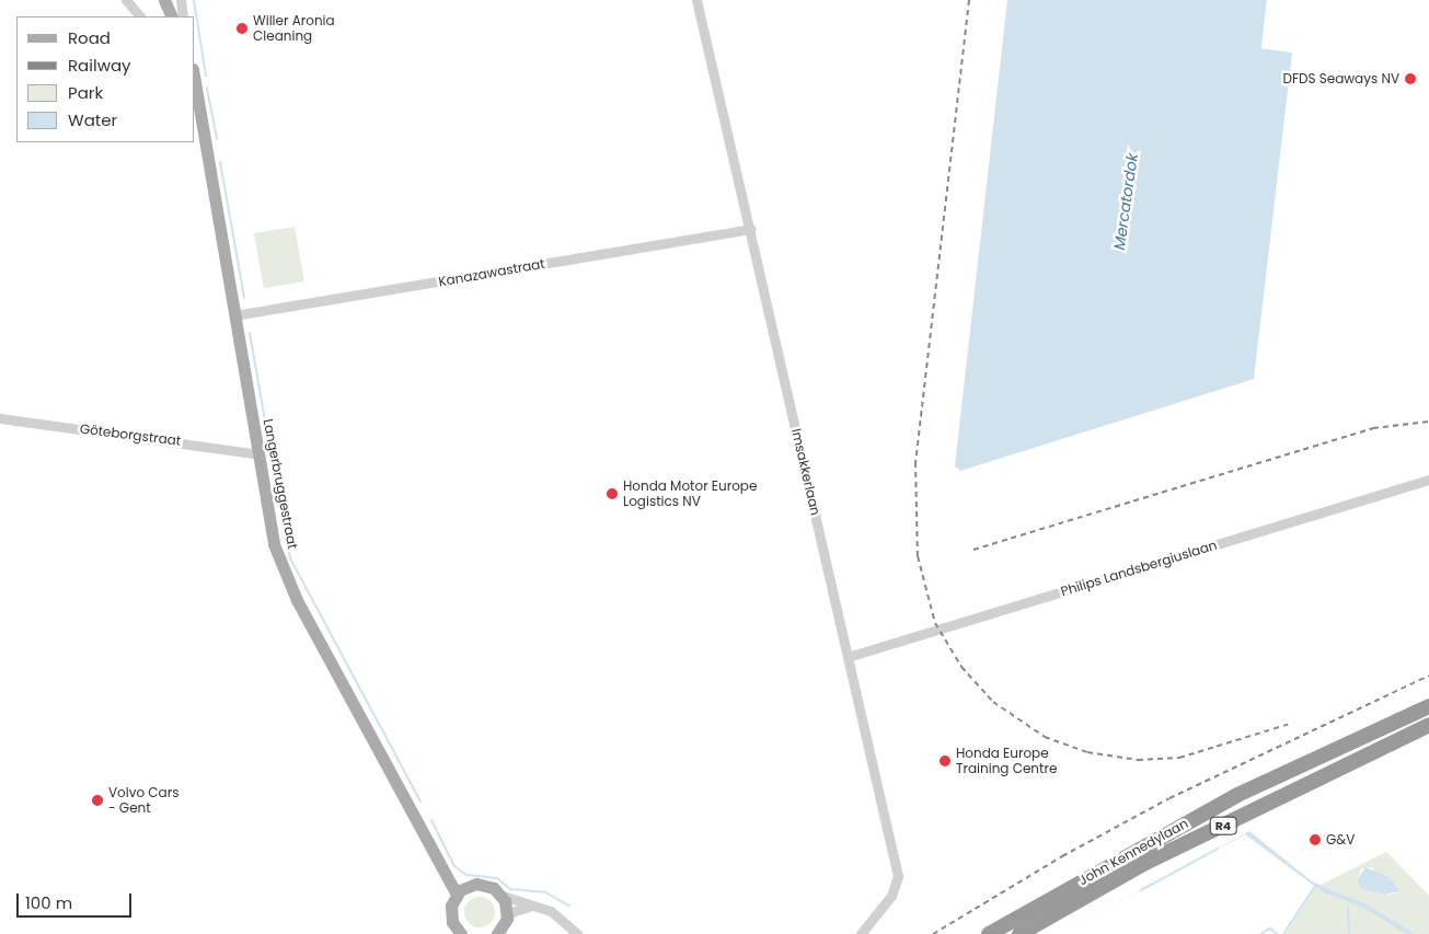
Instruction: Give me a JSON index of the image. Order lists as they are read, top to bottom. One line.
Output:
{"streets":{"highway":["R4","John Kennedylaan"],"main road":["Langerbruggestraat"],"street":["Kanazawastraat","Göteborgstraat","Imsakkerlaan","Philips Landsbergiuslaan"]},"crossings":[["Kanazawastraat","Imsakkerlaan"],["Kanazawastraat","Langerbruggestraat"],["Göteborgstraat","Langerbruggestraat"],["Imsakkerlaan","Philips Landsbergiuslaan"]],"water":["Mercatordok"],"places":["Willer Aronia Cleaning","DFDS Seaways NV","Honda Motor Europe Logistics NV","Honda Europe Training Centre","Volvo Cars - Gent","G&V"],"legend":["Road","Railway","Park","Water"],"scale_bar":"100 m"}
